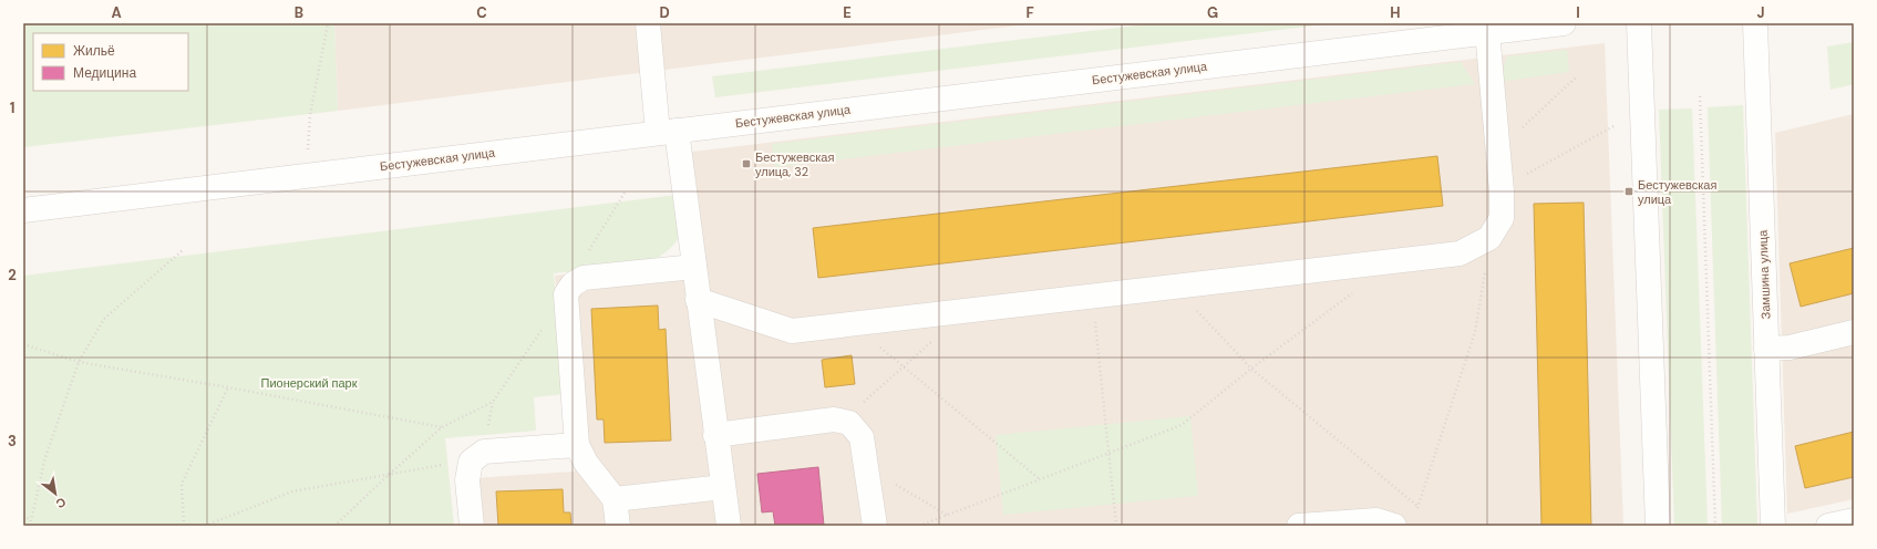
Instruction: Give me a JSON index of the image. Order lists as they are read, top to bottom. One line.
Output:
{"streets":{"street":["Бестужевская улица","Замшина улица"]},"parks":["Пионерский парк"],"places":{"transit":["Бестужевская улица, 32","Бестужевская улица"]},"legend":["Жильё","Медицина"],"north":"bottom right","grid":{"columns":["A","B","C","D","E","F","G","H","I","J"],"rows":["1","2","3"]}}
